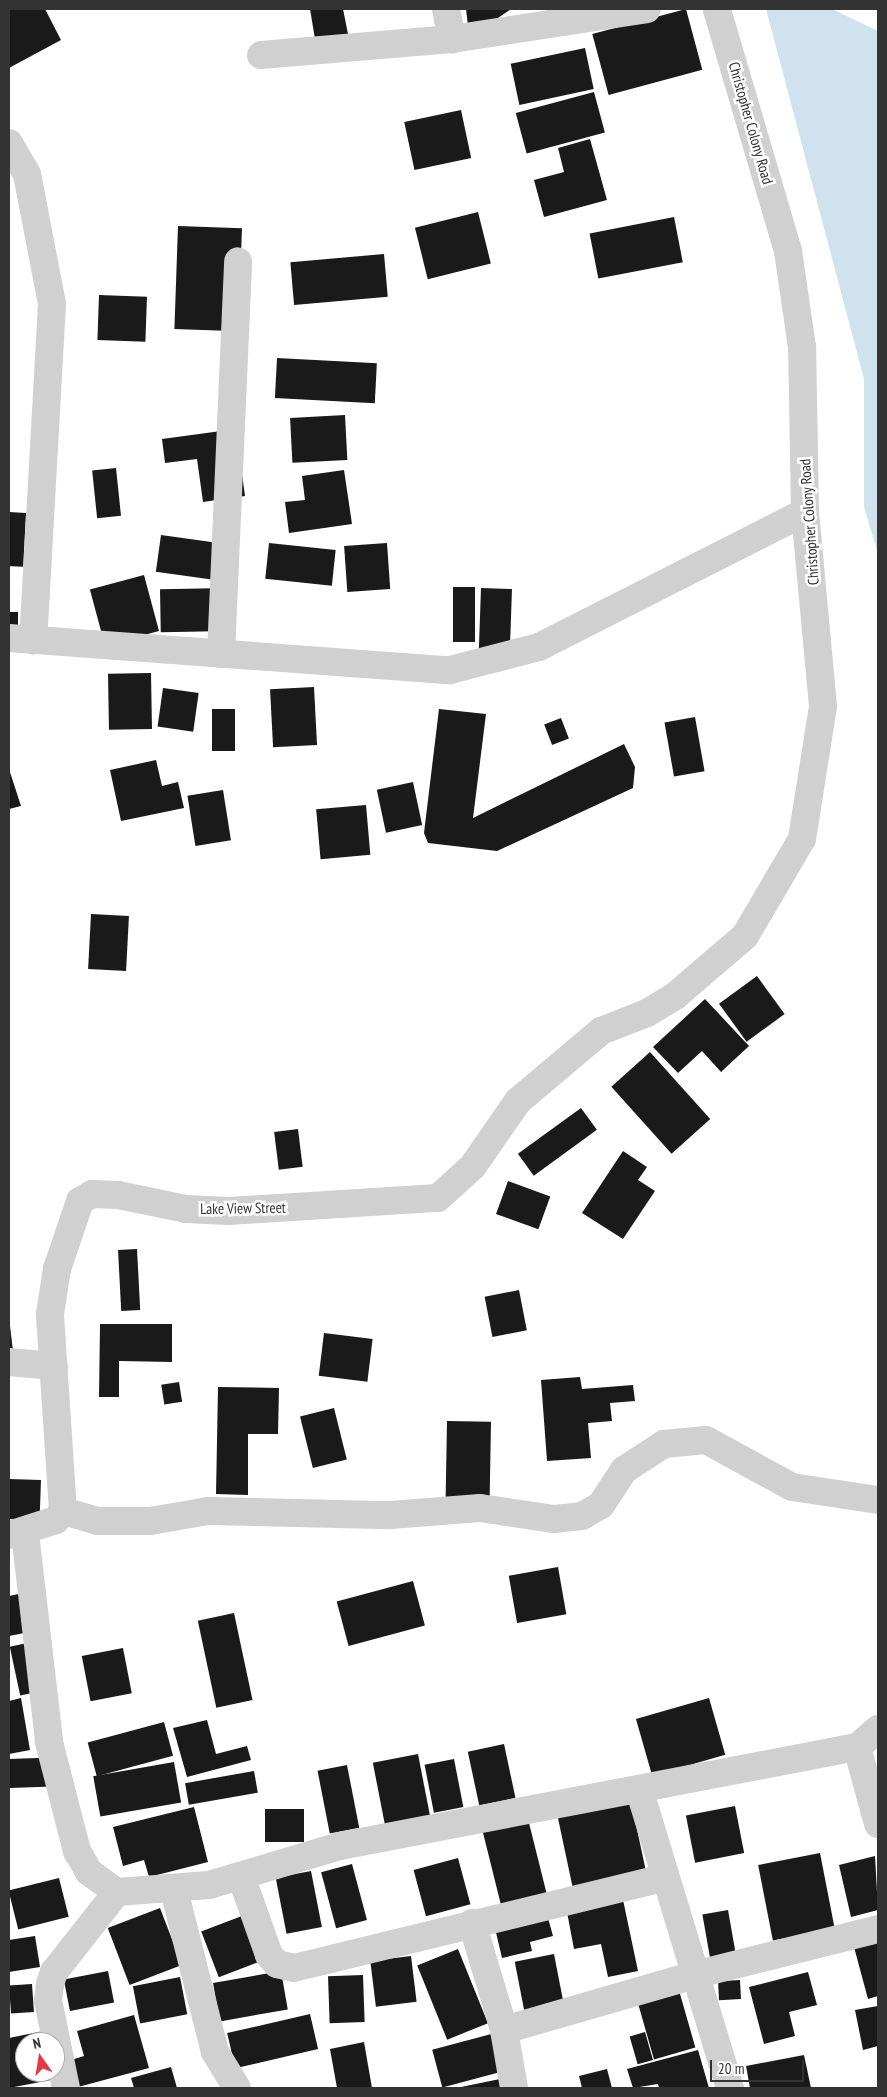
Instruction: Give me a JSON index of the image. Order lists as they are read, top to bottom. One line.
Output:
{"streets":{"street":["Christopher Colony Road","Lake View Street"]},"crossings":[["Christopher Colony Road","Lake View Street"]],"scale_bar":"20 m","north":"top"}
